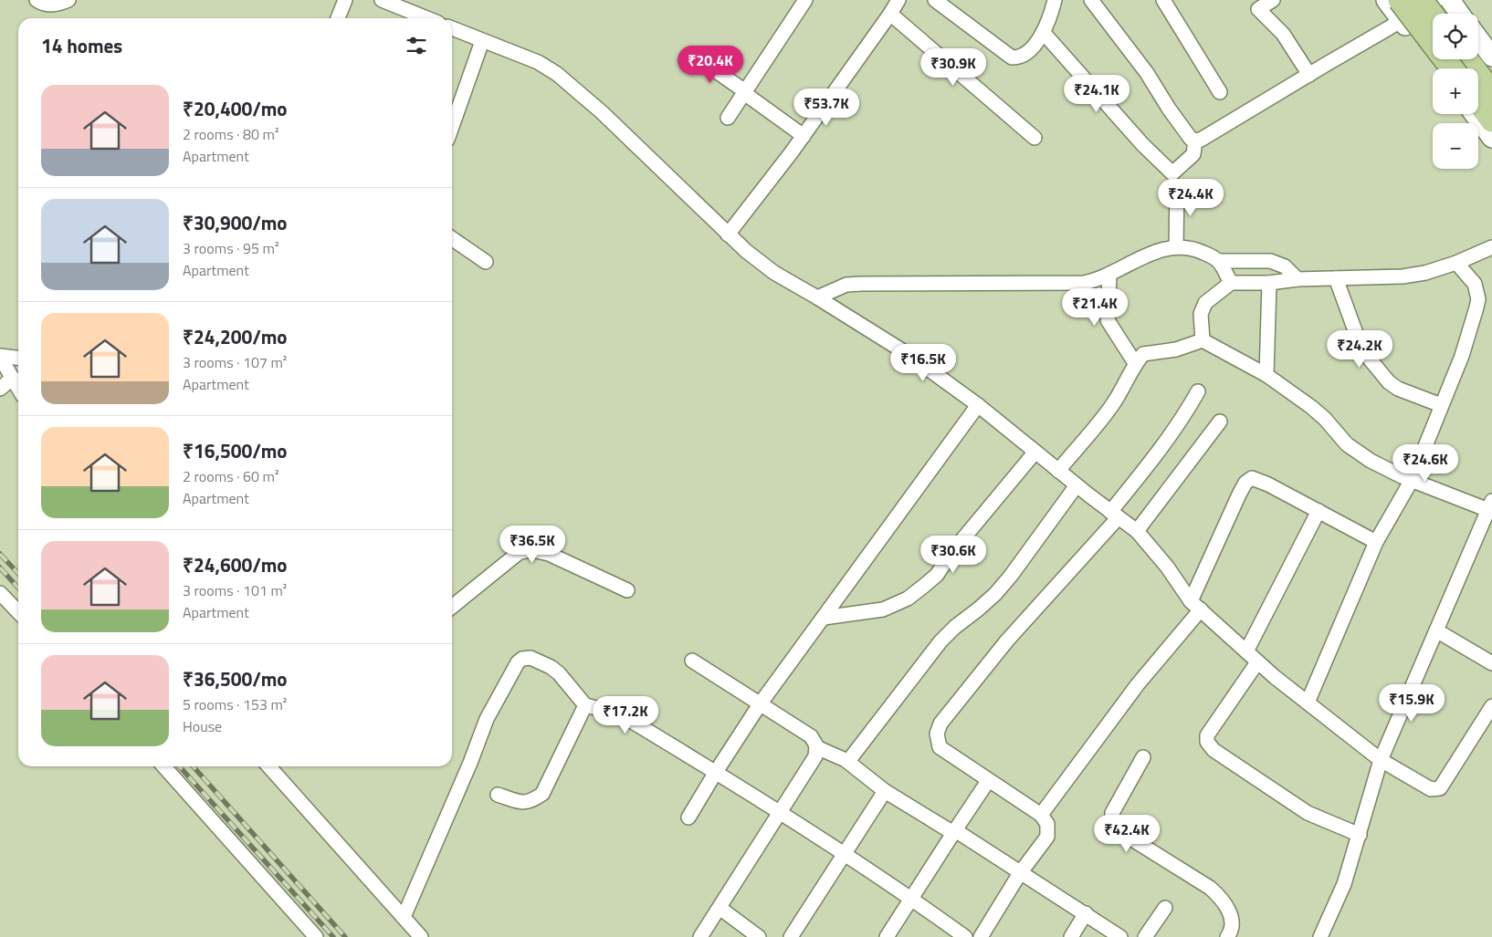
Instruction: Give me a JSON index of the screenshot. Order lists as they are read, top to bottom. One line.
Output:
{"page":{"map_buttons":["+","−"],"heading":"14 homes","price":["₹20.4K","₹30.9K","₹24.1K","₹53.7K","₹24.4K","₹21.4K","₹24.2K","₹16.5K","₹24.6K","₹36.5K","₹30.6K","₹15.9K","₹17.2K","₹42.4K"],"list":[{"name":"₹20,400/mo","note":"2 rooms · 80 m² · Apartment"},{"name":"₹30,900/mo","note":"3 rooms · 95 m² · Apartment"},{"name":"₹24,200/mo","note":"3 rooms · 107 m² · Apartment"},{"name":"₹16,500/mo","note":"2 rooms · 60 m² · Apartment"},{"name":"₹24,600/mo","note":"3 rooms · 101 m² · Apartment"},{"name":"₹36,500/mo","note":"5 rooms · 153 m² · House"}]}}
